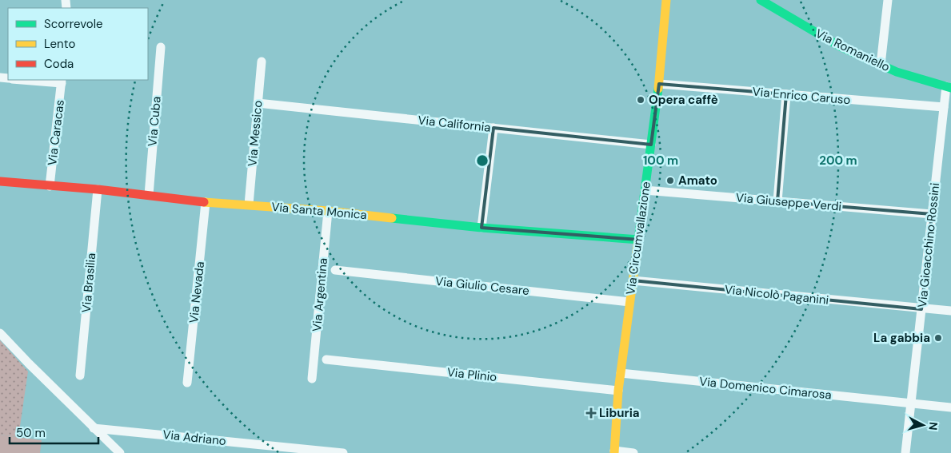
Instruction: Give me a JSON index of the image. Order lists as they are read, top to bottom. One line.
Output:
{"streets":{"street":["Via Romaniello","Via Enrico Caruso","Via Cuba","Via California","Via Caracas","Via Messico","Via Giuseppe Verdi","Via Santa Monica","Via Circumvallazione","Via Gioacchino Rossini","Via Brasilia","Via Giulio Cesare","Via Nevada","Via Argentina","Via Nicolò Paganini","Via Plinio","Via Domenico Cimarosa","Via Adriano"]},"crossings":[["Via Romaniello","Via Gioacchino Rossini"],["Via Enrico Caruso","Via Circumvallazione"],["Via Enrico Caruso","Via Gioacchino Rossini"],["Via Cuba","Via Santa Monica"],["Via California","Via Messico"],["Via California","Via Circumvallazione"],["Via Caracas","Via Santa Monica"],["Via Messico","Via Santa Monica"],["Via Giuseppe Verdi","Via Circumvallazione"],["Via Giuseppe Verdi","Via Gioacchino Rossini"],["Via Santa Monica","Via Circumvallazione"],["Via Santa Monica","Via Brasilia"],["Via Santa Monica","Via Nevada"],["Via Santa Monica","Via Argentina"],["Via Circumvallazione","Via Giulio Cesare"],["Via Circumvallazione","Via Nicolò Paganini"],["Via Circumvallazione","Via Plinio"],["Via Circumvallazione","Via Domenico Cimarosa"],["Via Gioacchino Rossini","Via Nicolò Paganini"],["Via Gioacchino Rossini","Via Domenico Cimarosa"]],"places":{"other":["Opera caffè","Amato","La gabbia"],"health":["Liburia"]},"legend":["Scorrevole","Lento","Coda"],"scale_bar":"50 m","north":"right","rings":["100 m","200 m"]}
